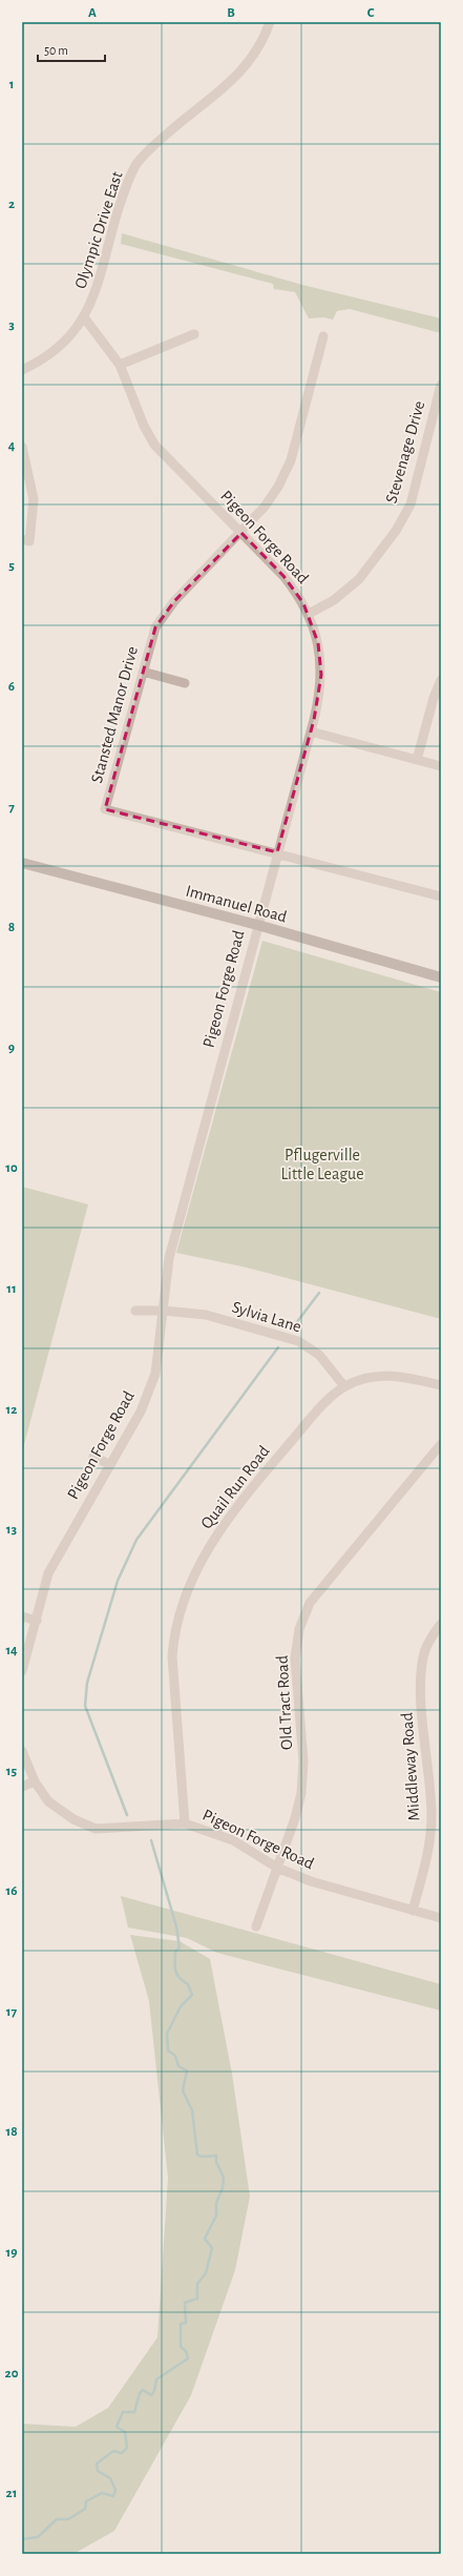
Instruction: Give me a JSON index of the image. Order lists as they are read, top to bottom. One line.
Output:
{"streets":{"street":["Olympic Drive East","Stevenage Drive","Pigeon Forge Road","Stansted Manor Drive","Immanuel Road","Sylvia Lane","Quail Run Road","Old Tract Road","Middleway Road"]},"crossings":[["Olympic Drive East","Pigeon Forge Road"],["Stevenage Drive","Pigeon Forge Road"],["Pigeon Forge Road","Stansted Manor Drive"],["Pigeon Forge Road","Immanuel Road"],["Pigeon Forge Road","Sylvia Lane"],["Pigeon Forge Road","Quail Run Road"],["Pigeon Forge Road","Old Tract Road"],["Pigeon Forge Road","Middleway Road"],["Sylvia Lane","Quail Run Road"]],"parks":["Pflugerville Little League"],"scale_bar":"50 m","grid":{"columns":["A","B","C"],"rows":["1","2","3","4","5","6","7","8","9","10","11","12","13","14","15","16","17","18","19","20","21"]}}
